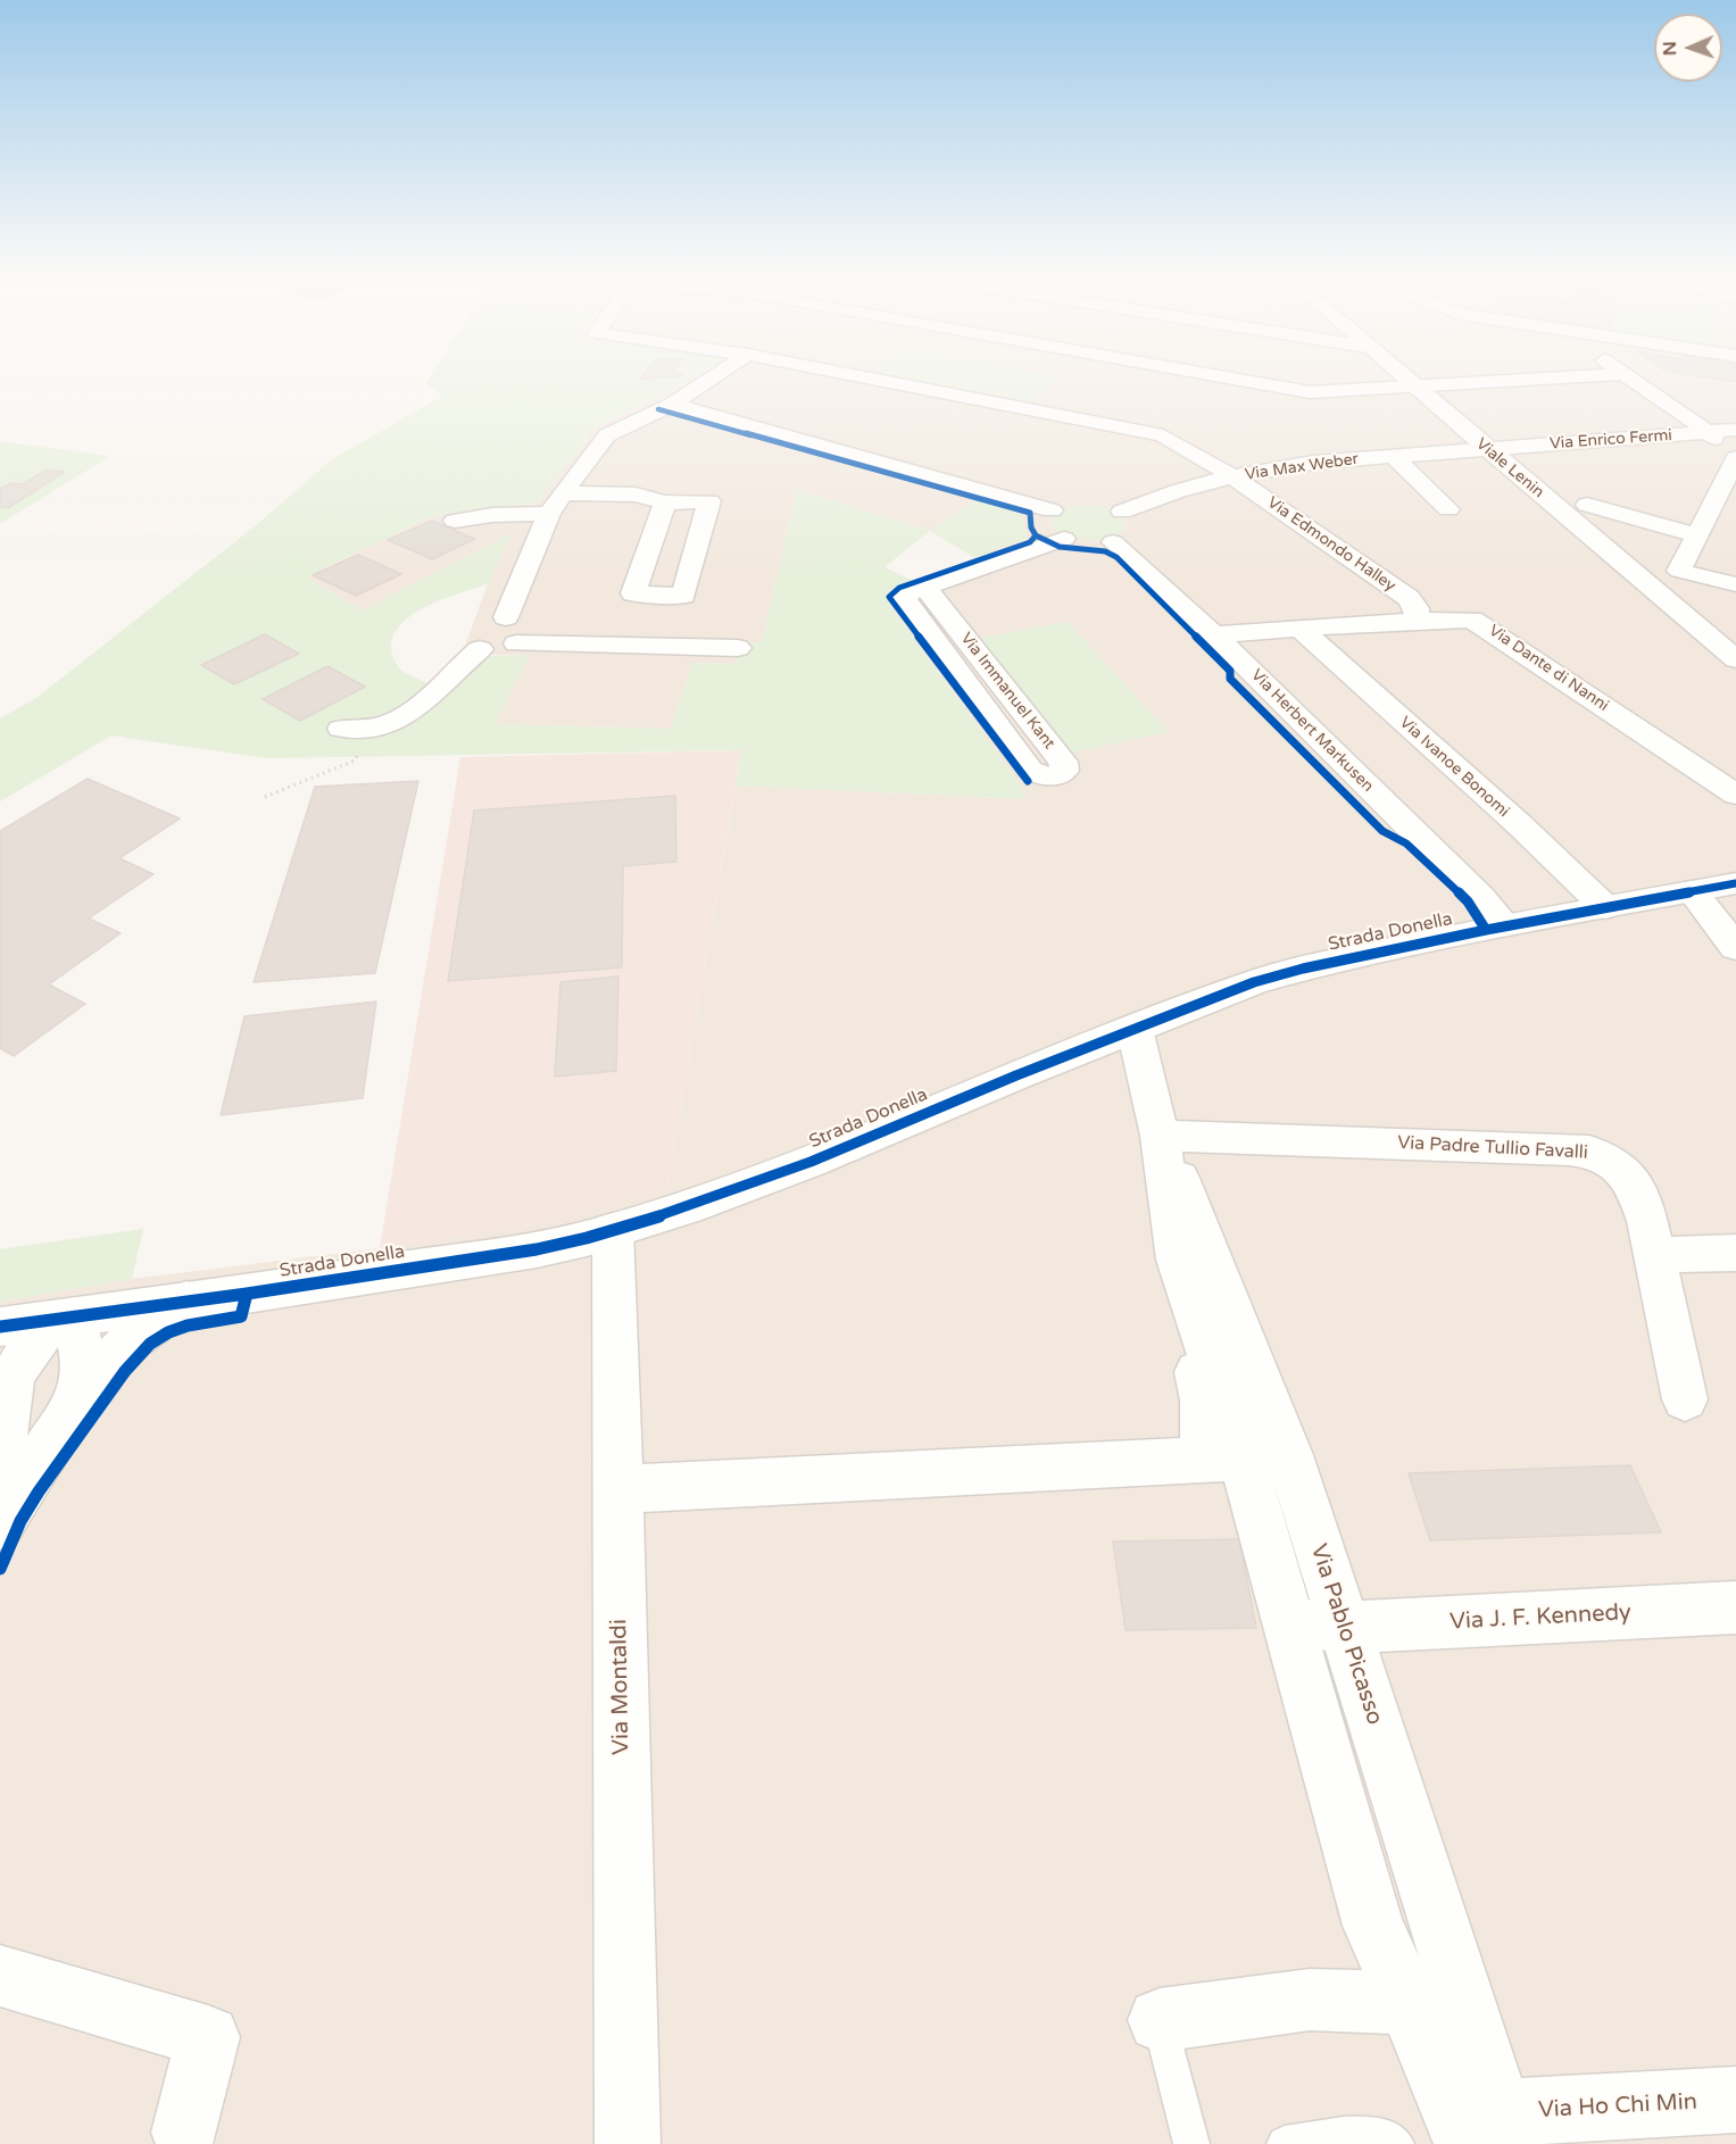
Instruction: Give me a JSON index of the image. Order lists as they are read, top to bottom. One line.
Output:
{"streets":{"street":["Via Enrico Fermi","Via Max Weber","Viale Lenin","Via Edmondo Halley","Via Dante di Nanni","Via Immanuel Kant","Via Herbert Markusen","Via Ivanoe Bonomi","Strada Donella","Via Padre Tullio Favalli","Via J. F. Kennedy","Via Pablo Picasso","Via Montaldi","Via Ho Chi Min"]},"crossings":[["Via Enrico Fermi","Via Max Weber"],["Via Enrico Fermi","Viale Lenin"],["Via Max Weber","Viale Lenin"],["Via Max Weber","Via Edmondo Halley"],["Via Edmondo Halley","Via Dante di Nanni"],["Via Dante di Nanni","Via Herbert Markusen"],["Via Dante di Nanni","Via Ivanoe Bonomi"],["Via Herbert Markusen","Strada Donella"],["Via Ivanoe Bonomi","Strada Donella"],["Strada Donella","Via Pablo Picasso"],["Strada Donella","Via Montaldi"],["Via Padre Tullio Favalli","Via Pablo Picasso"],["Via J. F. Kennedy","Via Pablo Picasso"],["Via Pablo Picasso","Via Ho Chi Min"]],"north":"left"}
